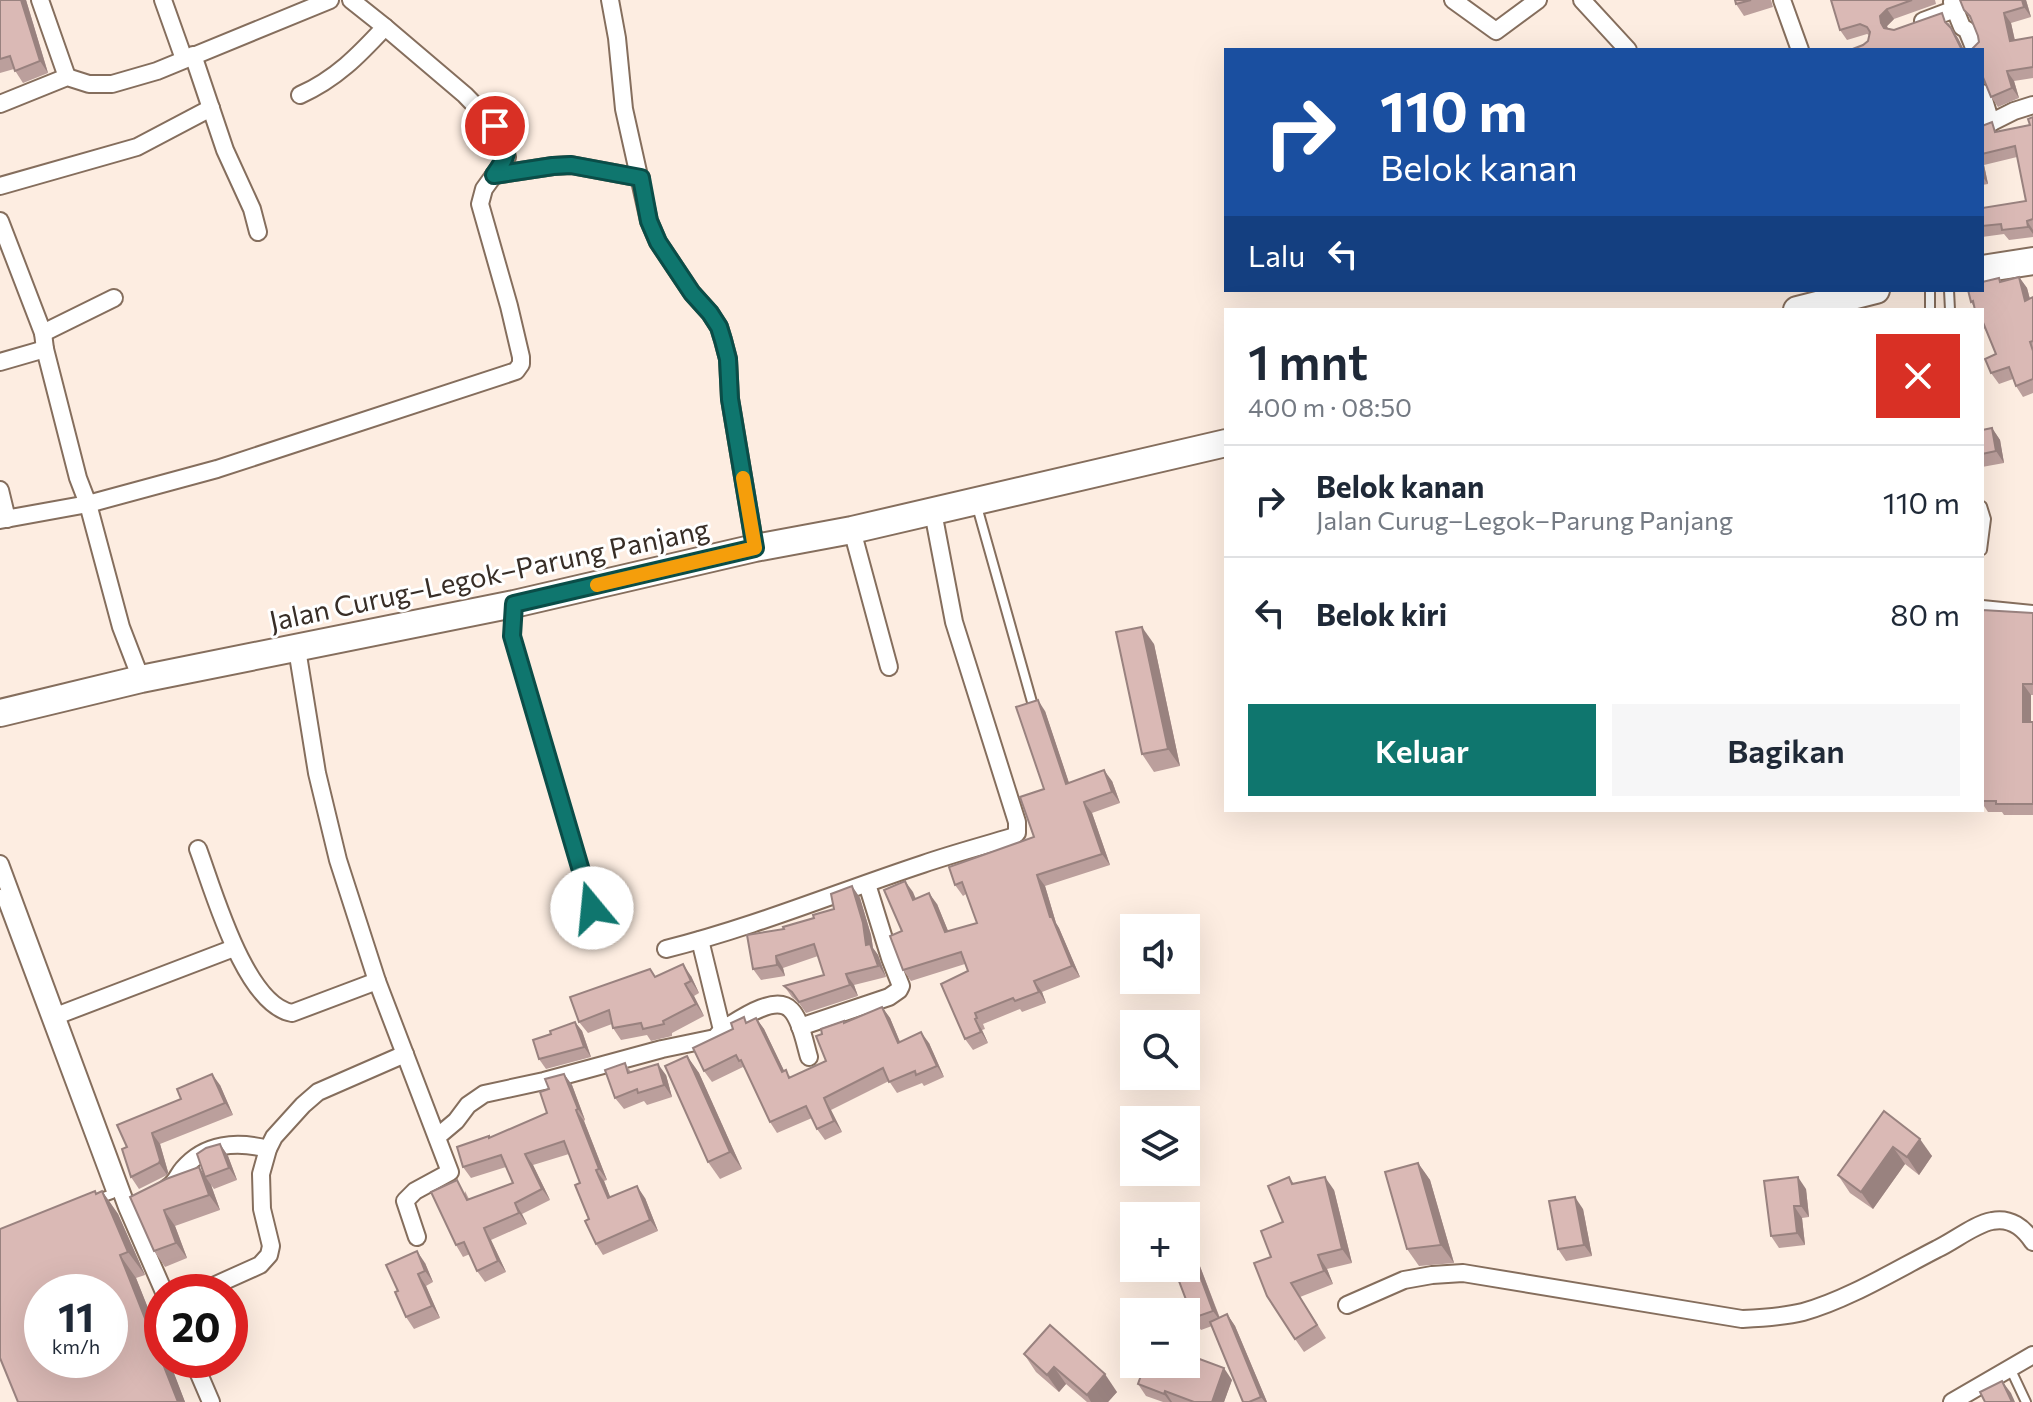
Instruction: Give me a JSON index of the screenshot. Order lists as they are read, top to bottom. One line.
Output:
{"streets":{"main road":["Jalan Curug–Legok–Parung Panjang"]},"page":{"turn":["110 m","Belok kanan"],"then":"Lalu","heading":["1 mnt","400 m · 08:50"],"list":[{"name":"Belok kanan","note":"Jalan Curug–Legok–Parung Panjang","value":"110 m"},{"name":"Belok kiri","value":"80 m"}],"buttons":["Keluar","Bagikan"],"map_buttons":["+","−"],"speed":"11 km/h","limit":"20"}}
